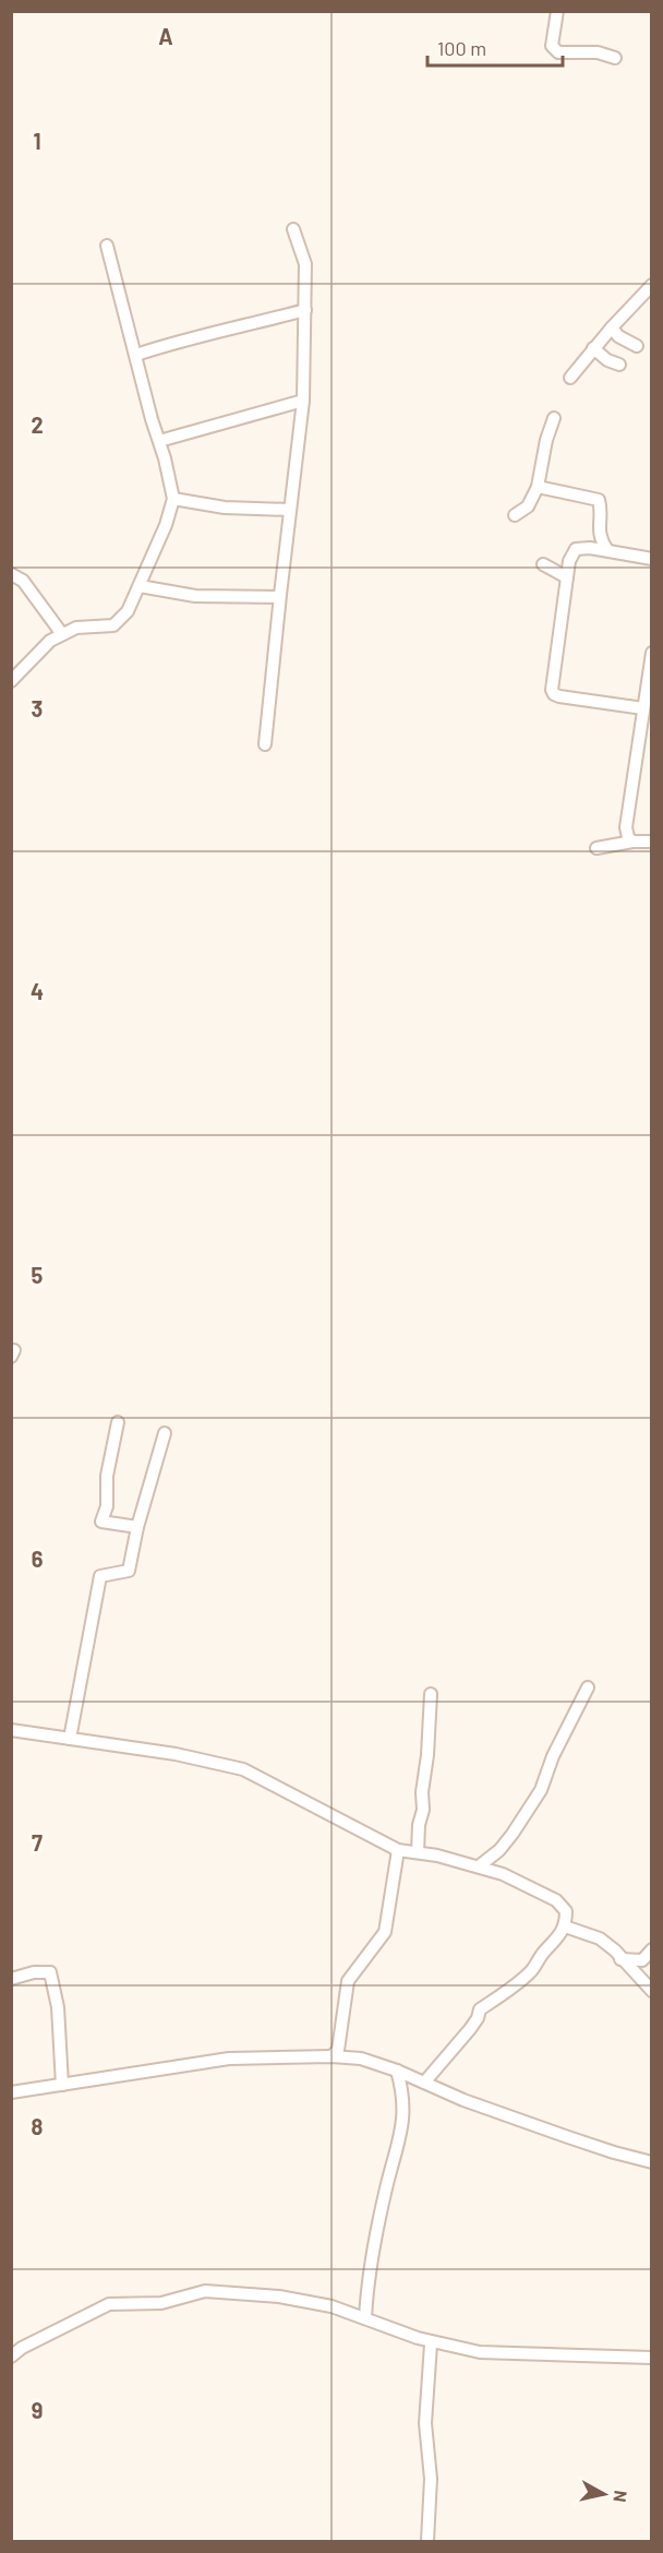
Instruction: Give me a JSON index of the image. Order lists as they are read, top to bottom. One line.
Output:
{"scale_bar":"100 m","north":"right","grid":{"columns":["A"],"rows":["1","2","3","4","5","6","7","8","9"]}}
